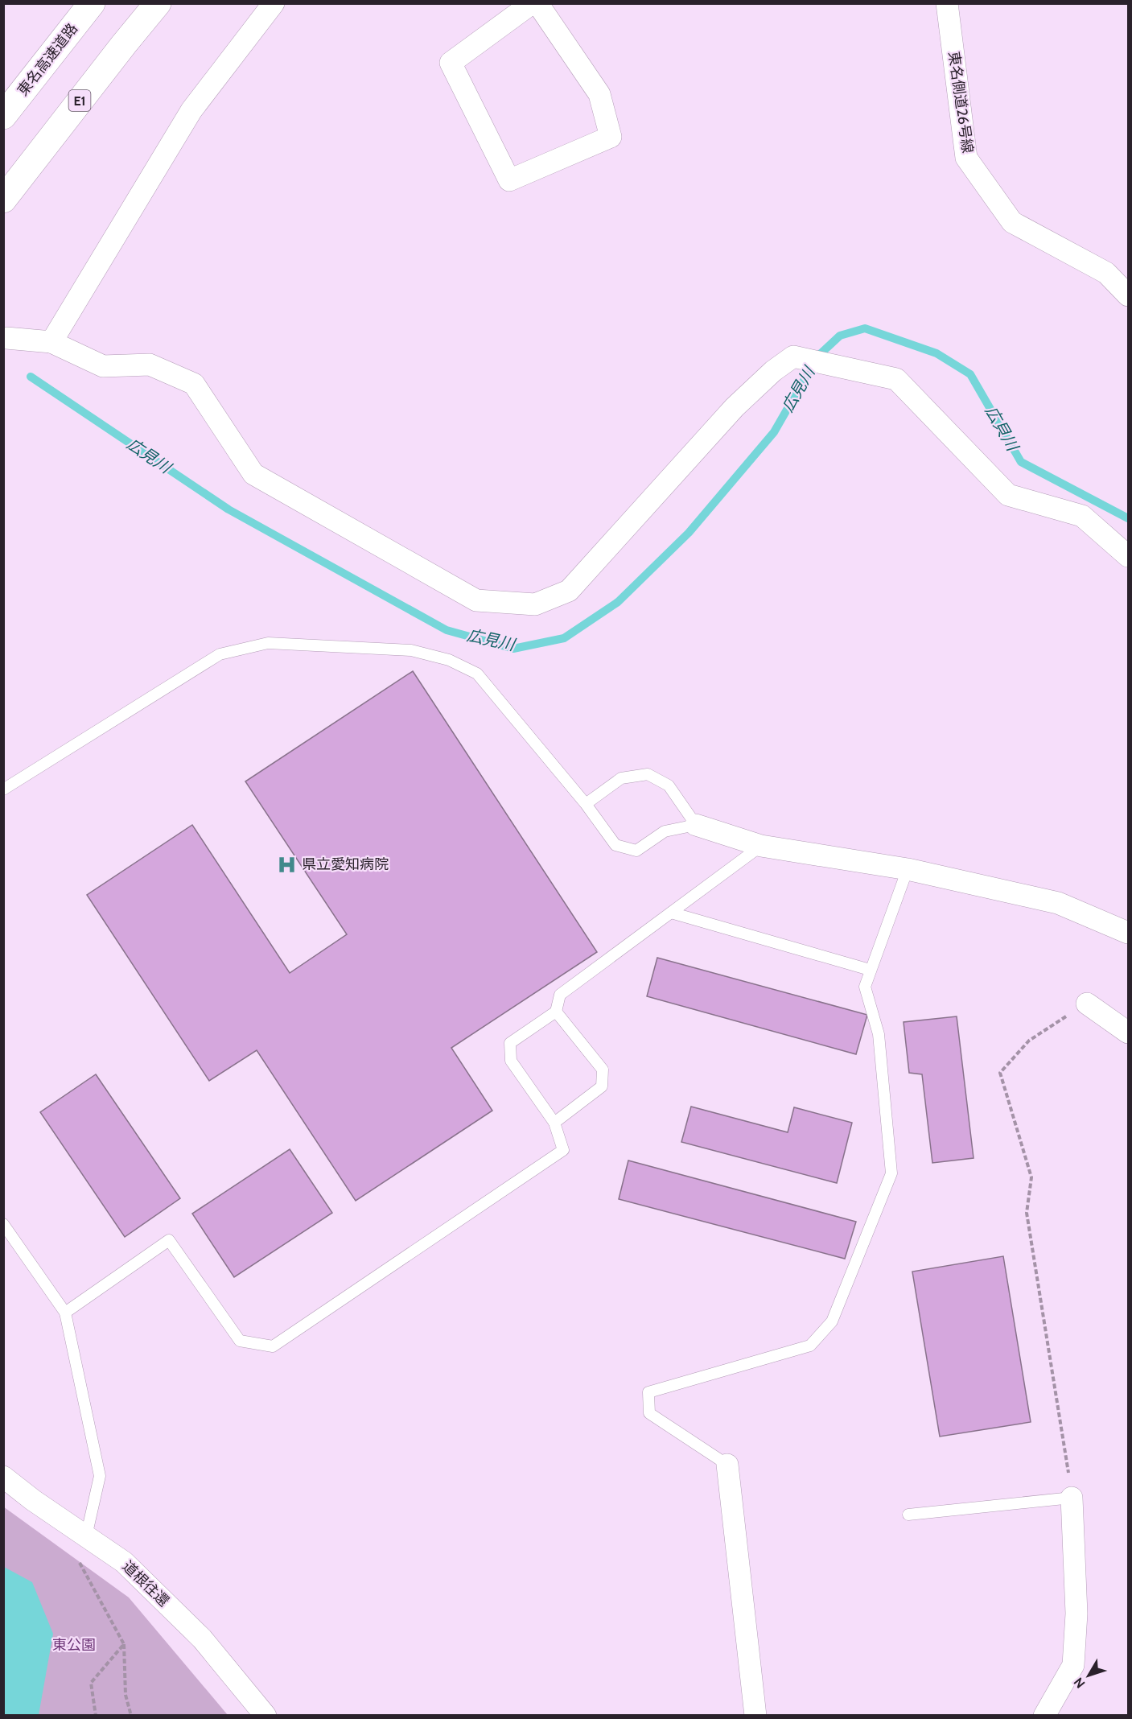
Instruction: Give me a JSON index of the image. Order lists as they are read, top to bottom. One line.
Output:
{"streets":{"highway":["東名高速道路","E1"],"street":["東名側道26号線","道根往還"]},"water":["広見川","広貝川"],"parks":["東公園"],"places":{"hospital":["県立愛知病院"]},"north":"bottom left"}
